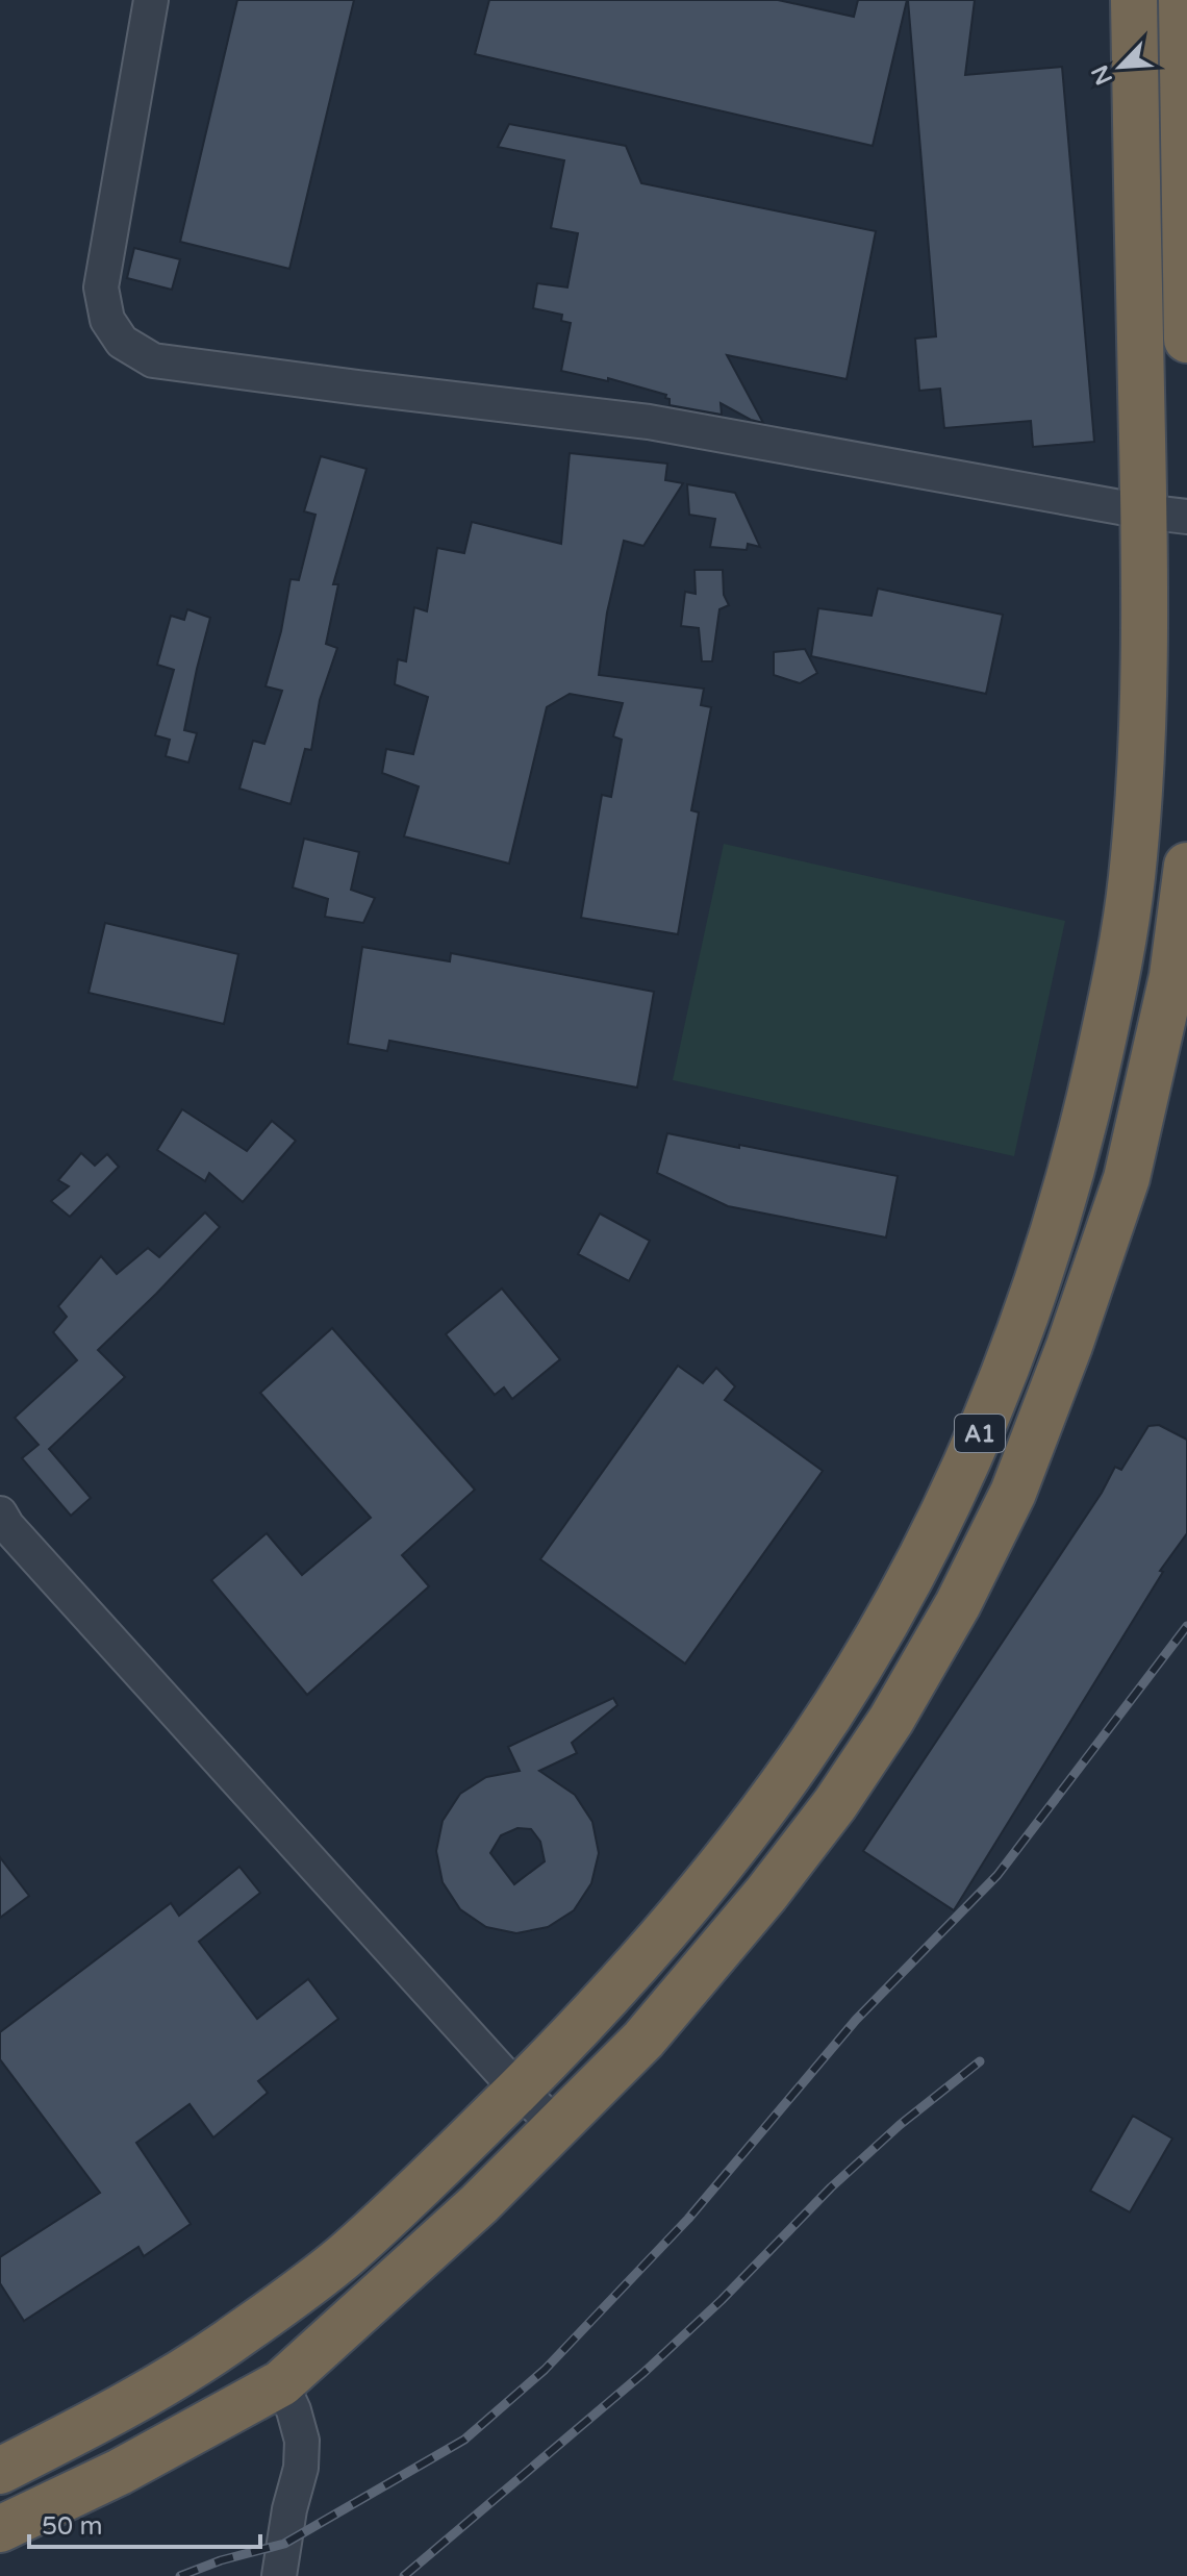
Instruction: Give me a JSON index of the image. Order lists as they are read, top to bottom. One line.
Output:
{"streets":{"highway":["A1"]},"scale_bar":"50 m","north":"bottom left"}
